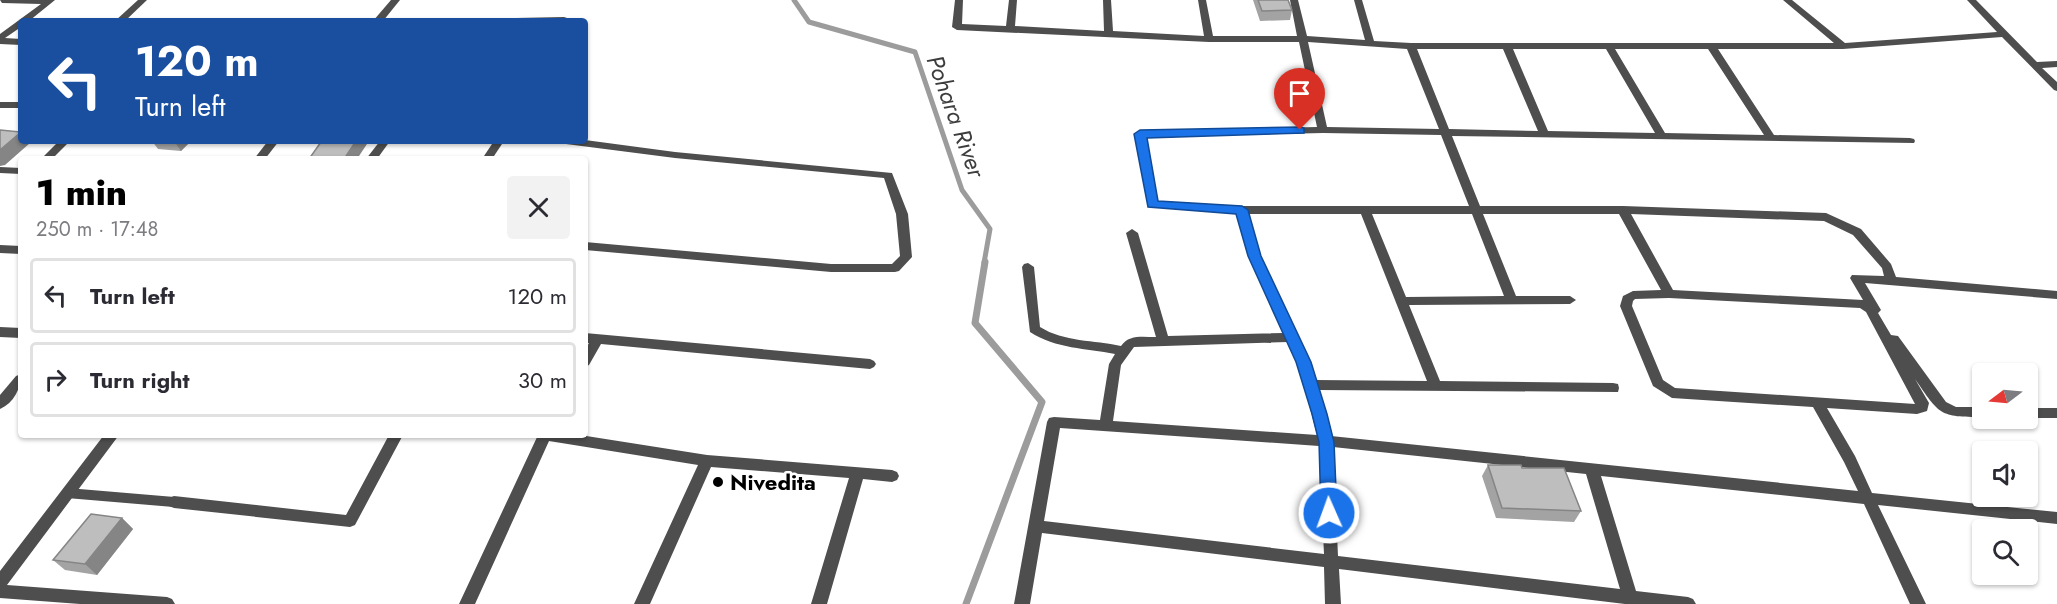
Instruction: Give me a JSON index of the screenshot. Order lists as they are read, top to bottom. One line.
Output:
{"water":["Pohara River"],"places":["Nivedita"],"north":"left","page":{"turn":["120 m","Turn left"],"heading":["1 min","250 m · 17:48"],"list":[{"name":"Turn left","value":"120 m"},{"name":"Turn right","value":"30 m"}]}}
